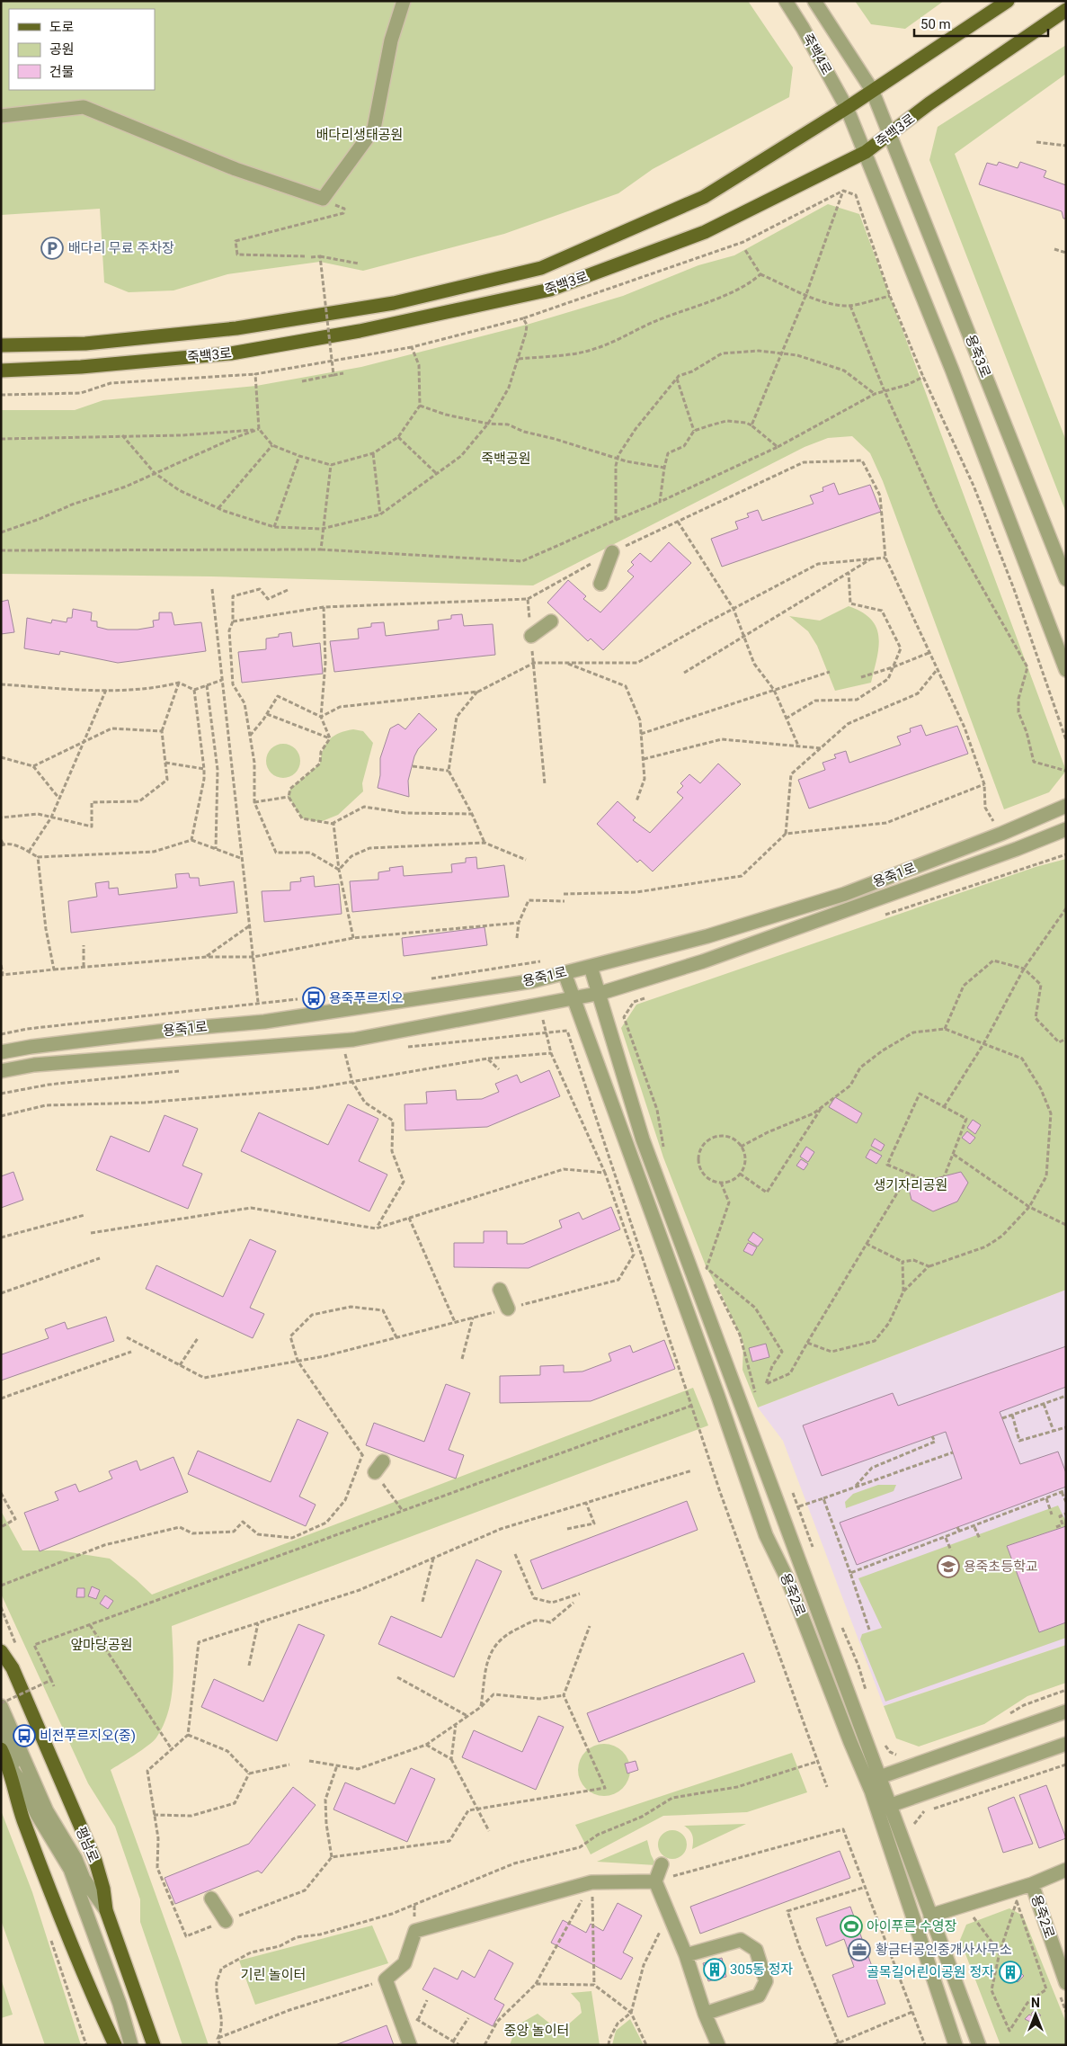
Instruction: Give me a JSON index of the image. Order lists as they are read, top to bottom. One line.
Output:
{"streets":{"main road":["죽백3로","평남로"],"street":["죽백4로","용죽3로","용죽1로","용죽2로"]},"crossings":[["죽백4로","죽백3로"],["죽백4로","용죽3로"],["죽백3로","용죽3로"],["용죽1로","용죽2로"]],"parks":["배다리생태공원","죽백공원","생기자리공원","앞마당공원","기린 놀이터","중앙 놀이터"],"places":{"parking":["배다리 무료 주차장"],"bus stop":["용죽푸르지오","비전푸르지오(중)"],"school or university":["용죽초등학교"],"sports":["아이푸른 수영장"],"office":["황금터공인중개사사무소"],"building":["305동 정자","골목길어린이공원 정자"]},"legend":["도로","공원","건물"],"scale_bar":"50 m","north":"top"}
